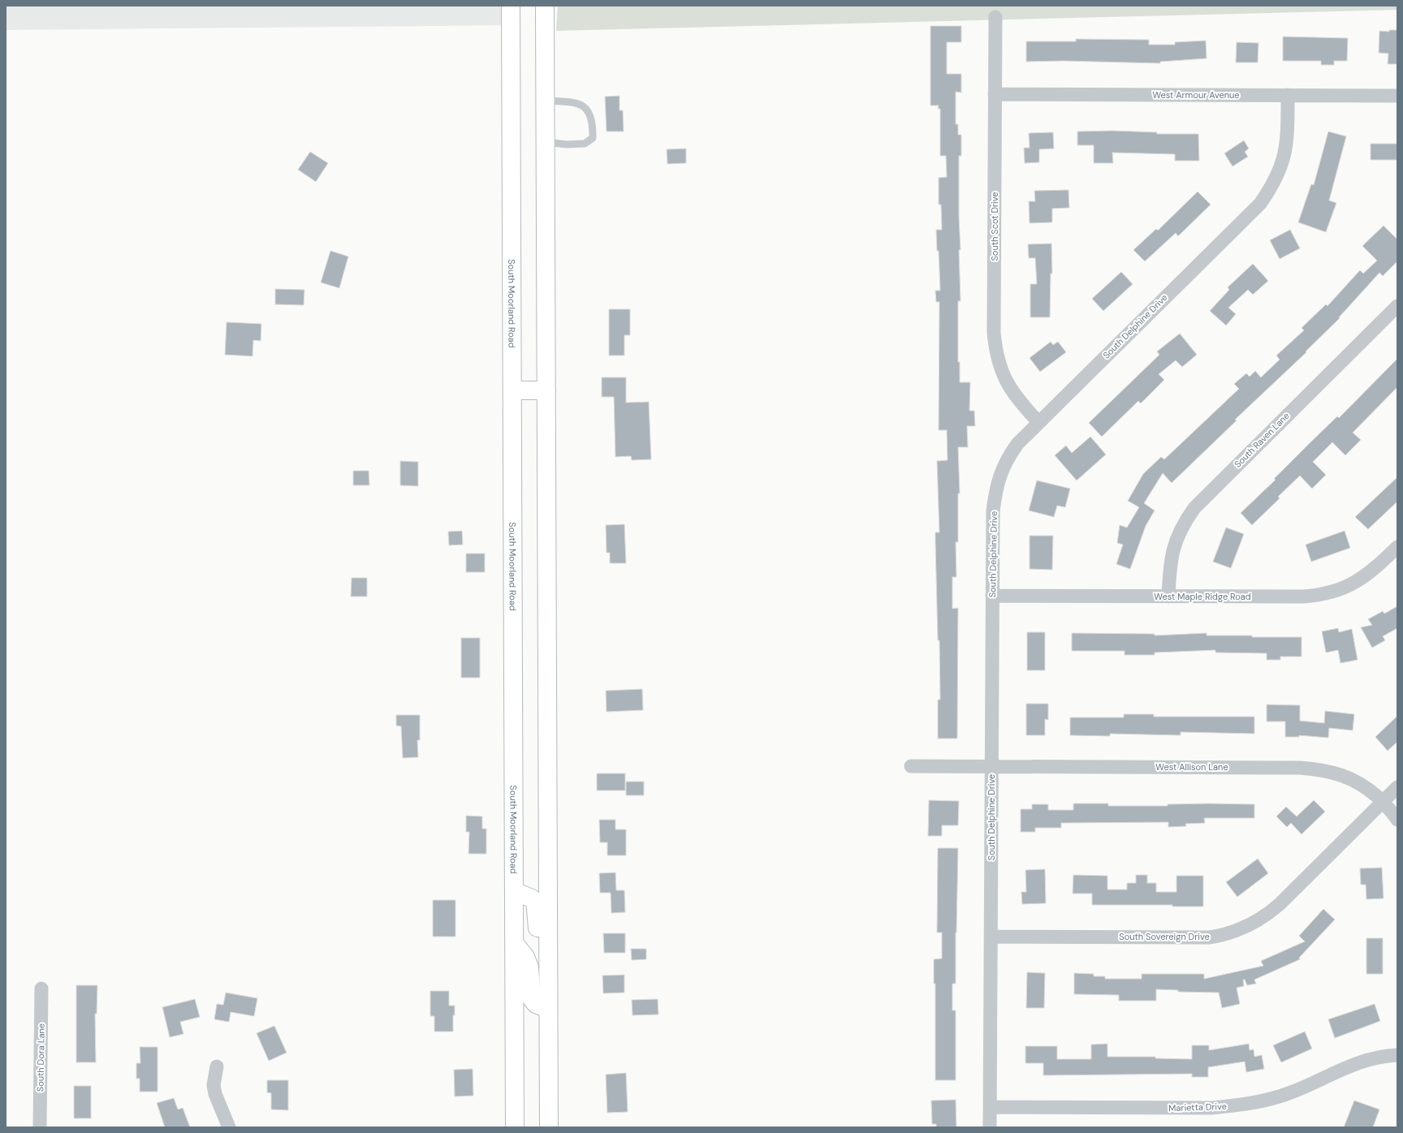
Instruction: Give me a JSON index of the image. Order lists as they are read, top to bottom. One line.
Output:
{"streets":{"main road":["South Moorland Road"],"street":["West Armour Avenue","South Scot Drive","South Delphine Drive","South Raven Lane","West Maple Ridge Road","West Allison Lane","South Sovereign Drive","South Dora Lane","Marietta Drive"]},"crossings":[["West Armour Avenue","South Scot Drive"],["West Armour Avenue","South Delphine Drive"],["South Scot Drive","South Delphine Drive"],["South Delphine Drive","West Maple Ridge Road"],["South Delphine Drive","West Allison Lane"],["South Delphine Drive","South Sovereign Drive"],["South Delphine Drive","Marietta Drive"],["South Raven Lane","West Maple Ridge Road"],["West Allison Lane","South Sovereign Drive"]]}
